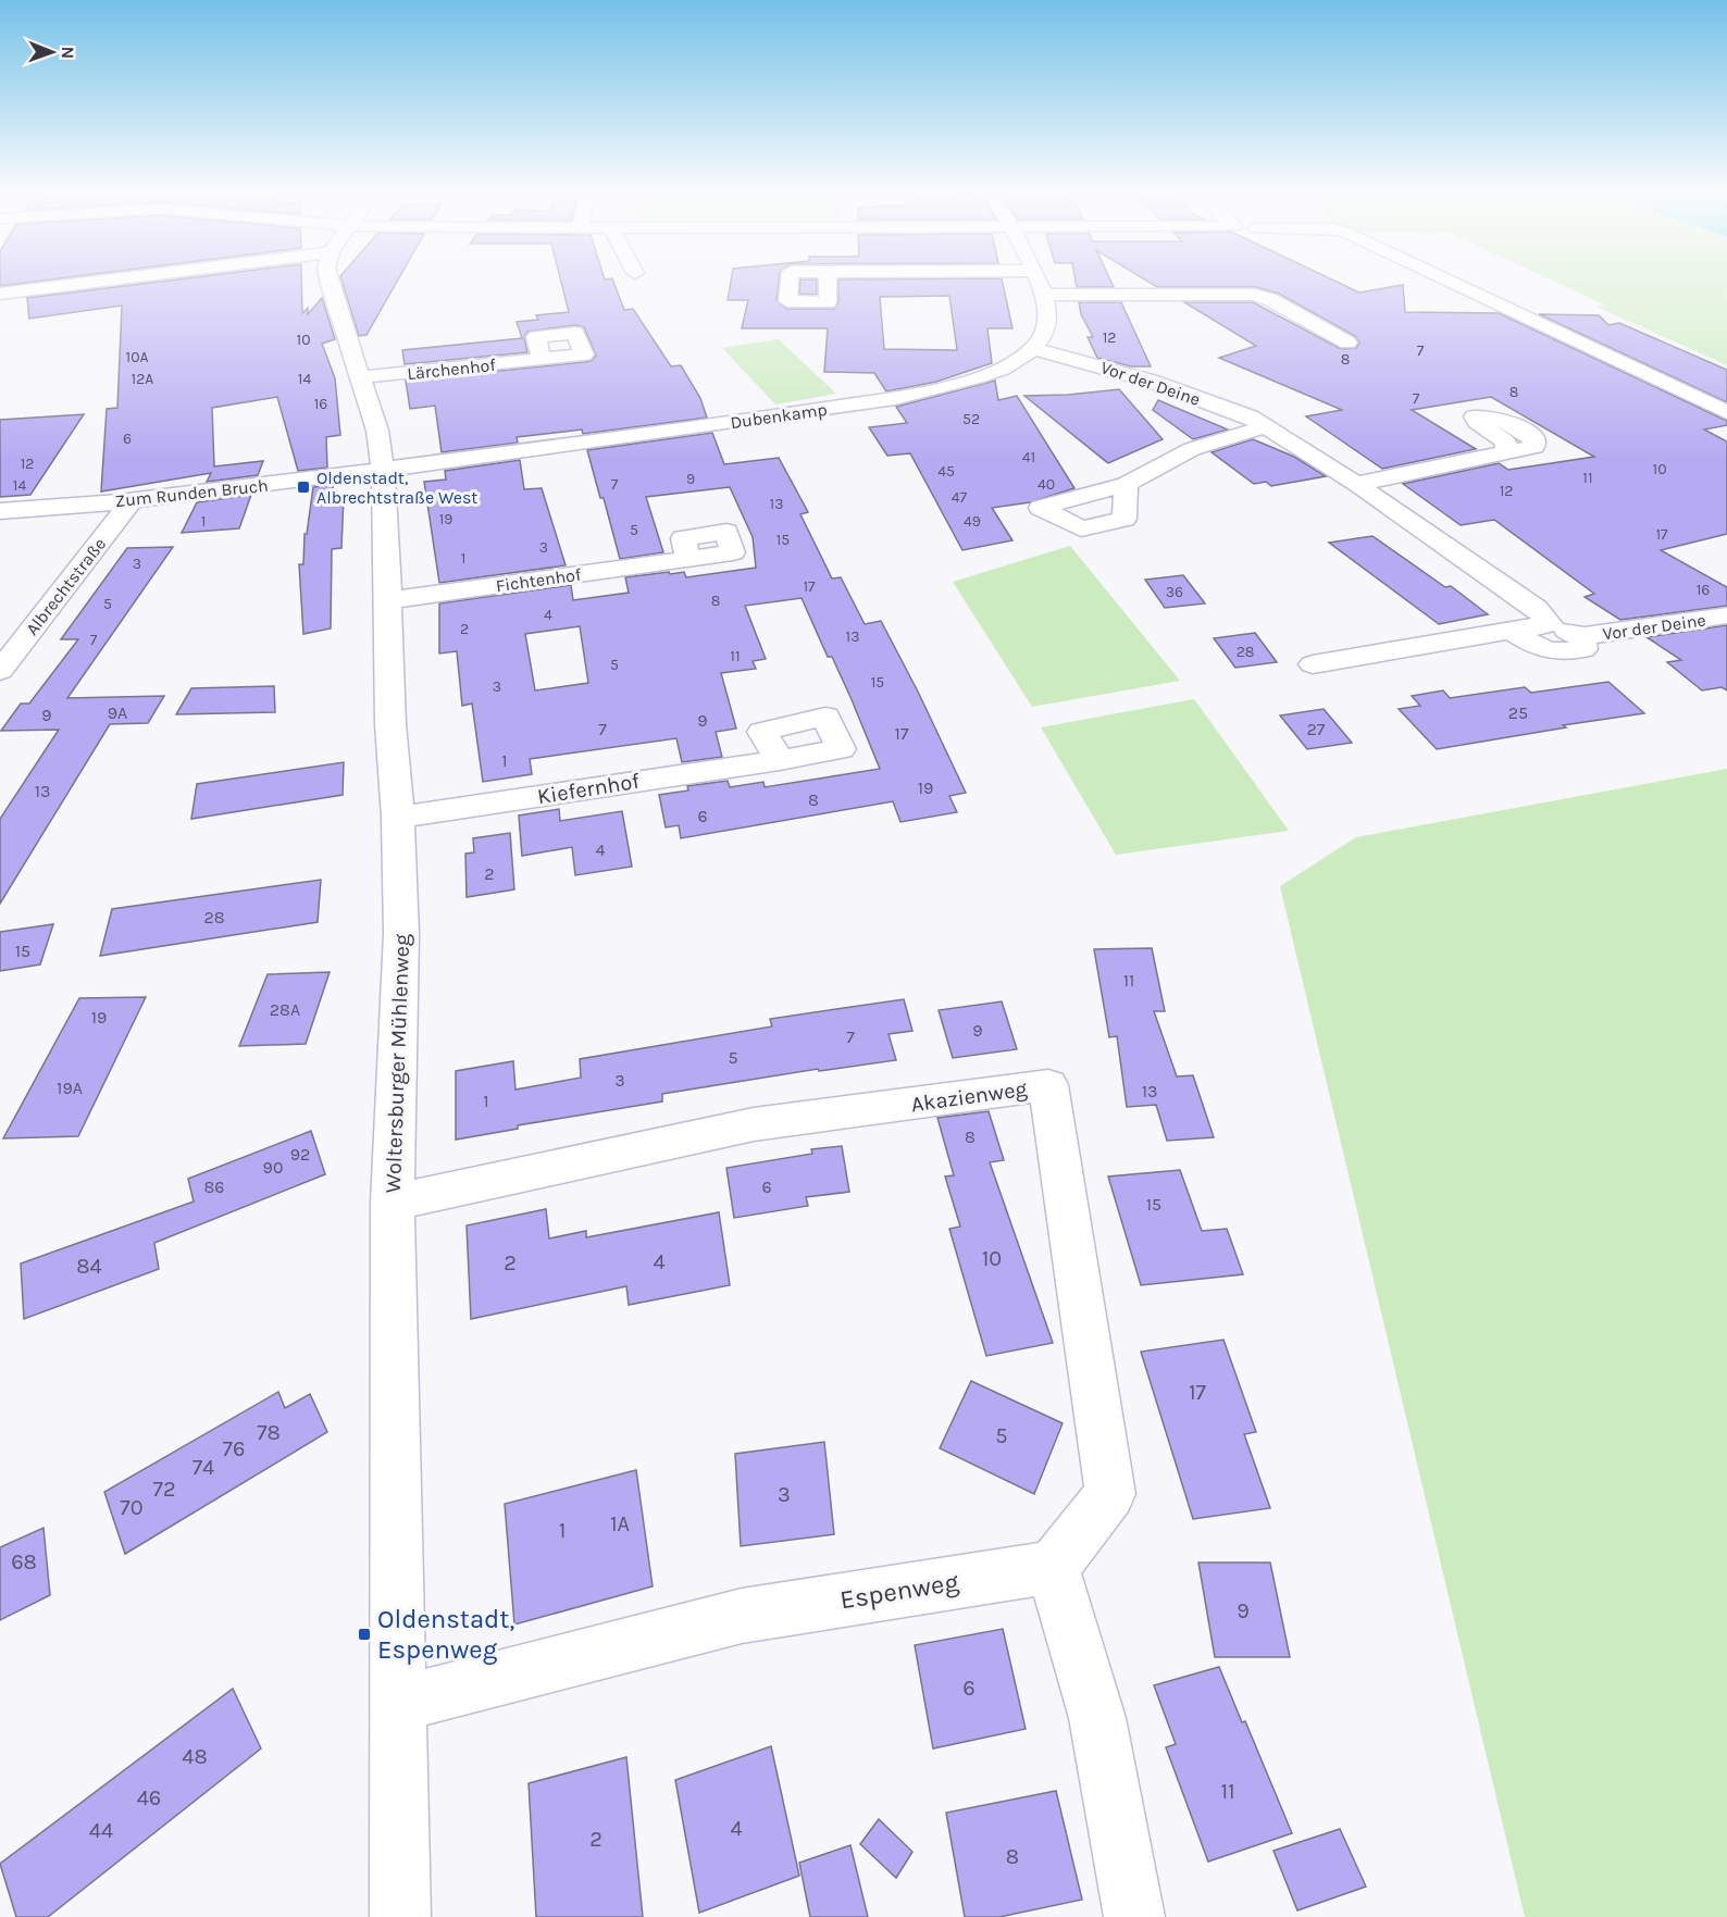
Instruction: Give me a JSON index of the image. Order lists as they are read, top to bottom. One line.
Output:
{"streets":{"street":["Lärchenhof","Vor der Deine","Dubenkamp","Zum Runden Bruch","Fichtenhof","Albrechtstraße","Kiefernhof","Woltersburger Mühlenweg","Akazienweg","Espenweg"]},"crossings":[["Lärchenhof","Woltersburger Mühlenweg"],["Vor der Deine","Dubenkamp"],["Dubenkamp","Zum Runden Bruch"],["Dubenkamp","Woltersburger Mühlenweg"],["Zum Runden Bruch","Albrechtstraße"],["Zum Runden Bruch","Woltersburger Mühlenweg"],["Fichtenhof","Woltersburger Mühlenweg"],["Kiefernhof","Woltersburger Mühlenweg"],["Woltersburger Mühlenweg","Akazienweg"],["Woltersburger Mühlenweg","Espenweg"],["Akazienweg","Espenweg"]],"places":{"transit":["Oldenstadt, Albrechtstraße West","Oldenstadt, Espenweg"]},"house_numbers":["12","10","7","10A","8","12A","14","8","7","16","52","6","41","12","10","45","11","9","7","40","14","12","47","13","19","1","49","5","17","15","3","1","3","17","16","36","8","5","4","2","13","7","28","11","5","15","3","9A","25","9","9","7","27","17","1","19","13","8","6","4","2","28","15","11","28A","19","9","7","5","3","19A","13","1","8","92","90","86","6","15","10","4","2","84","17","78","5","76","74","72","3","70","1A","1","68","9","6","48","11","46","4","44","2","8"],"north":"right"}
